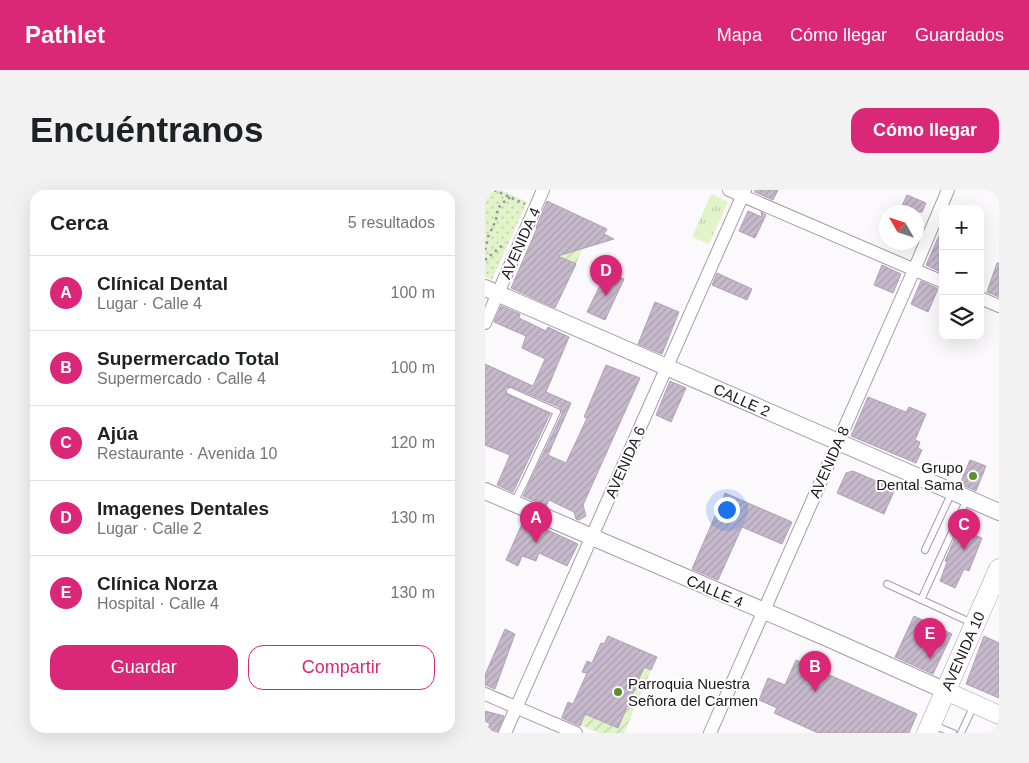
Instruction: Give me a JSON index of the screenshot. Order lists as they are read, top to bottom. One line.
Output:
{"streets":{"main road":["AVENIDA 10"],"street":["AVENIDA 4","CALLE 2","AVENIDA 6","AVENIDA 8","CALLE 4"]},"crossings":[["AVENIDA 4","CALLE 2"],["CALLE 2","AVENIDA 6"],["CALLE 2","AVENIDA 8"],["AVENIDA 6","CALLE 4"],["AVENIDA 8","CALLE 4"],["CALLE 4","AVENIDA 10"]],"places":["Grupo Dental Sama","Parroquia Nuestra Señora del Carmen"],"north":"top left","page":{"header":"Pathlet","nav":["Mapa","Cómo llegar","Guardados"],"buttons":["Cómo llegar",["Guardar","Compartir"]],"title":"Encuéntranos","heading":["Cerca","5 resultados"],"map_buttons":["+","−"],"list":[{"mark":"A","name":"Clínical Dental","note":"Lugar · Calle 4","value":"100 m"},{"mark":"B","name":"Supermercado Total","note":"Supermercado · Calle 4","value":"100 m"},{"mark":"C","name":"Ajúa","note":"Restaurante · Avenida 10","value":"120 m"},{"mark":"D","name":"Imagenes Dentales","note":"Lugar · Calle 2","value":"130 m"},{"mark":"E","name":"Clínica Norza","note":"Hospital · Calle 4","value":"130 m"}],"pins":["D","A","C","E","B"]}}
